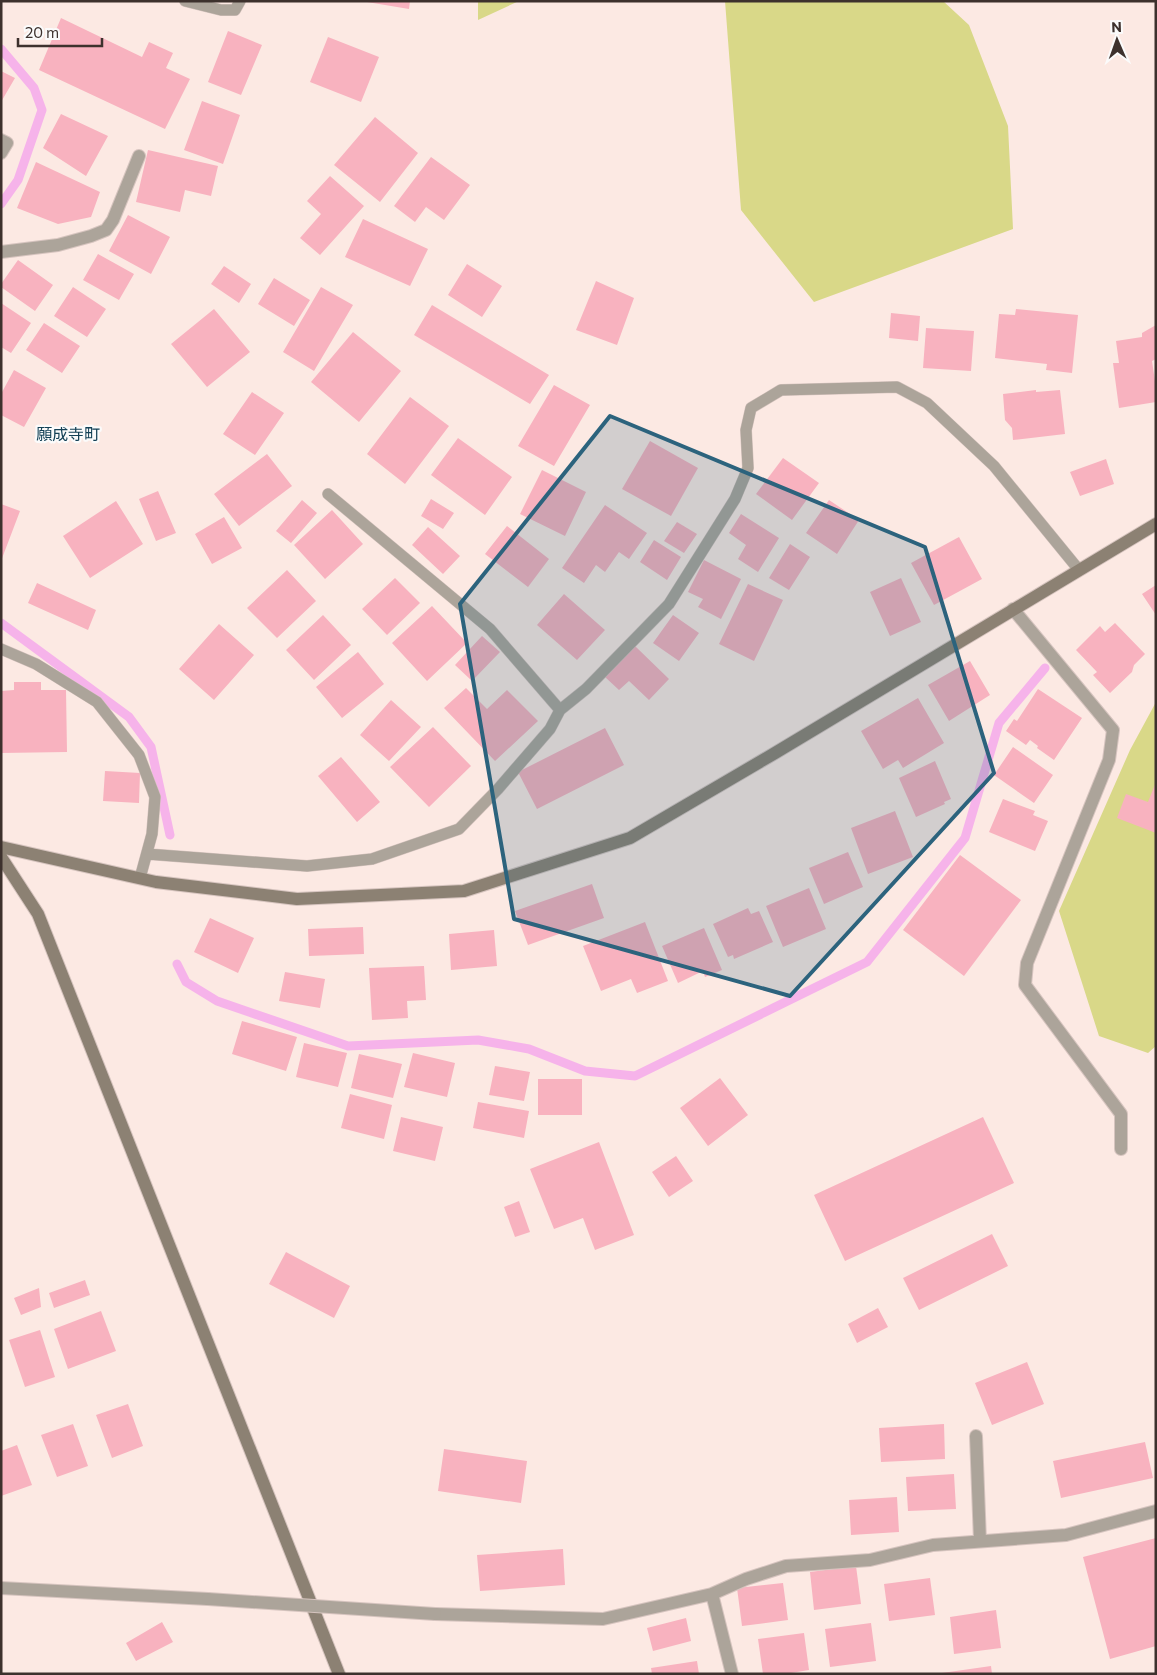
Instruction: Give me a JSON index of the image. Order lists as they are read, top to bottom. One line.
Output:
{"districts":["願成寺町"],"scale_bar":"20 m","north":"top"}
